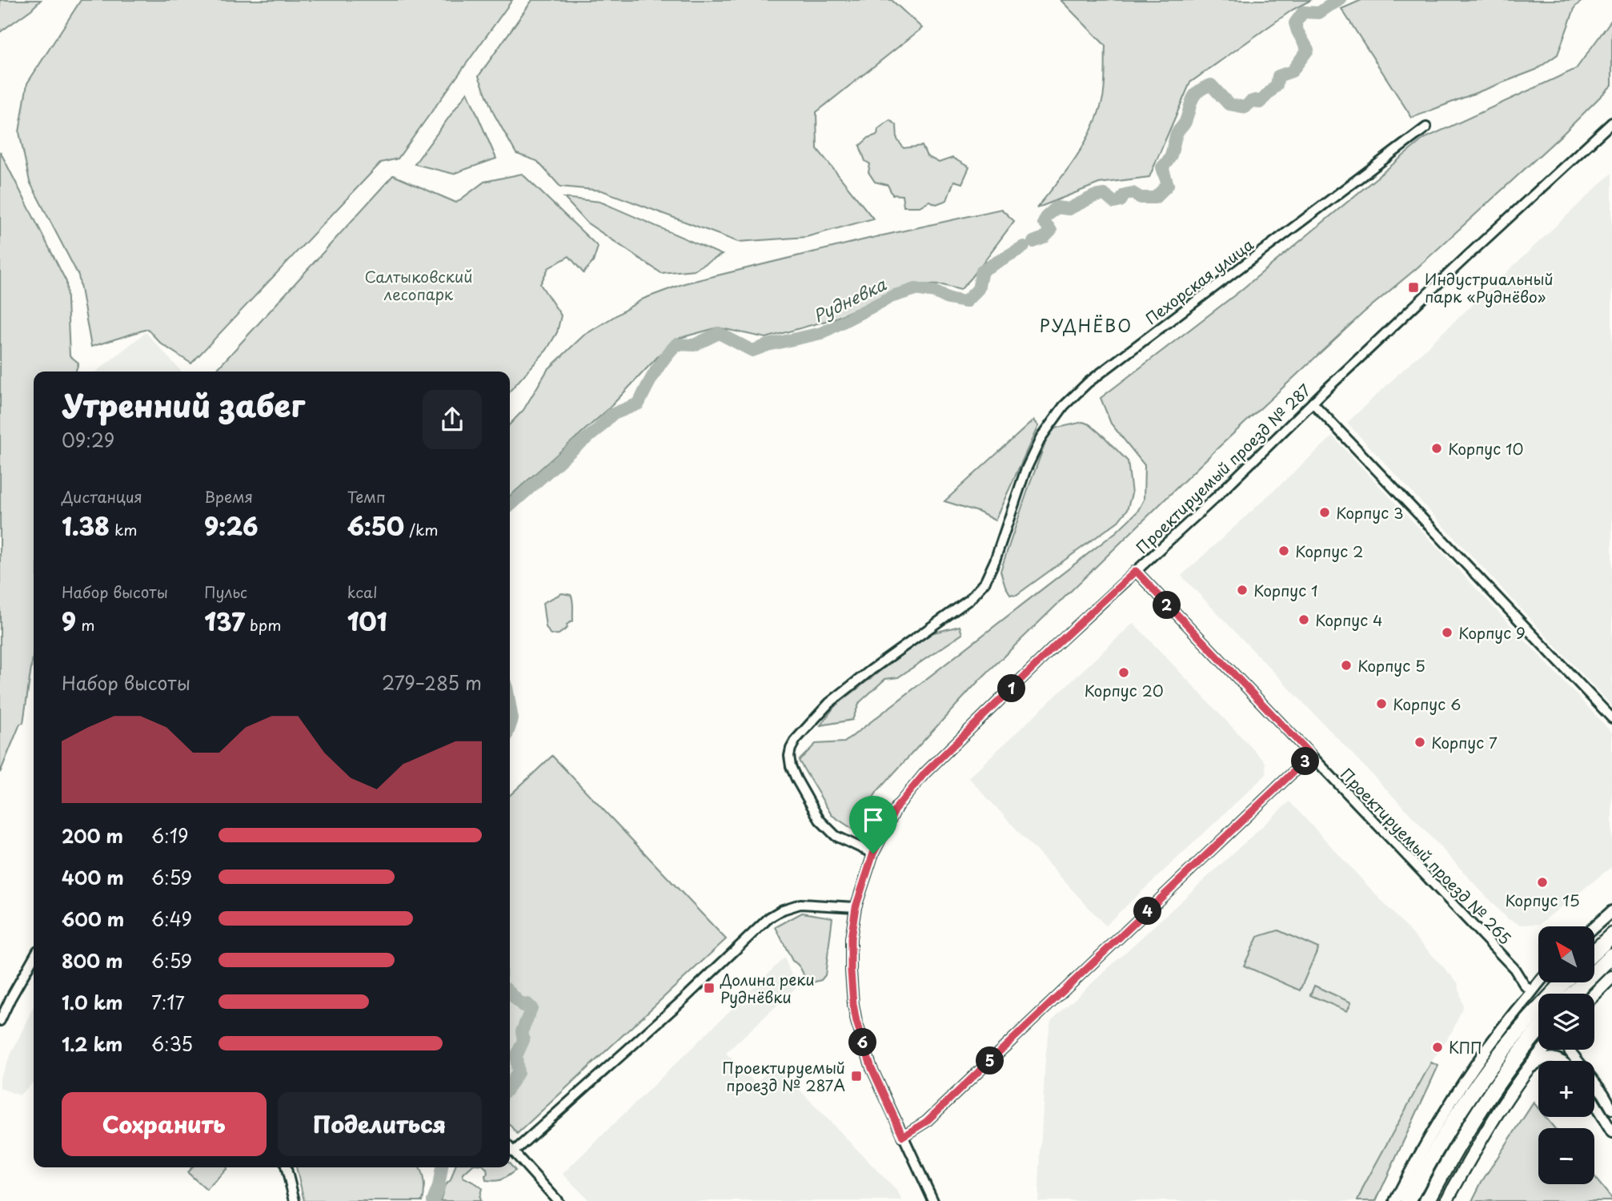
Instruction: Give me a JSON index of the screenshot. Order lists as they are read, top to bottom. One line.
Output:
{"streets":{"street":["Пехорская улица","Проектируемый проезд № 287","Проектируемый проезд № 265"]},"crossings":[["Пехорская улица","Проектируемый проезд № 287"],["Проектируемый проезд № 287","Проектируемый проезд № 265"]],"districts":["РУДНЁВО"],"water":["Рудневка"],"parks":["Салтыковский лесопарк"],"places":{"transit":["Индустриальный парк «Руднёво»","Долина реки Руднёвки","Проектируемый проезд № 287А"],"other":["Корпус 10","Корпус 3","Корпус 2","Корпус 1","Корпус 4","Корпус 9","Корпус 5","Корпус 20","Корпус 6","Корпус 7","Корпус 15","КПП"]},"north":"top left","page":{"heading":["Утренний забег","09:29"],"stats":[["Дистанция","1.38 km"],["Время","9:26"],["Темп","6:50 /km"],["Набор высоты","9 m"],["Пульс","137 bpm"],["kcal","101"]],"pins":["2","1","3","4","6","5"],"chart":["Набор высоты","279–285 m"],"list":[{"name":"200 m","note":"6:19"},{"name":"400 m","note":"6:59"},{"name":"600 m","note":"6:49"},{"name":"800 m","note":"6:59"},{"name":"1.0 km","note":"7:17"},{"name":"1.2 km","note":"6:35"}],"map_buttons":["+","−"],"buttons":["Сохранить","Поделиться"]}}
